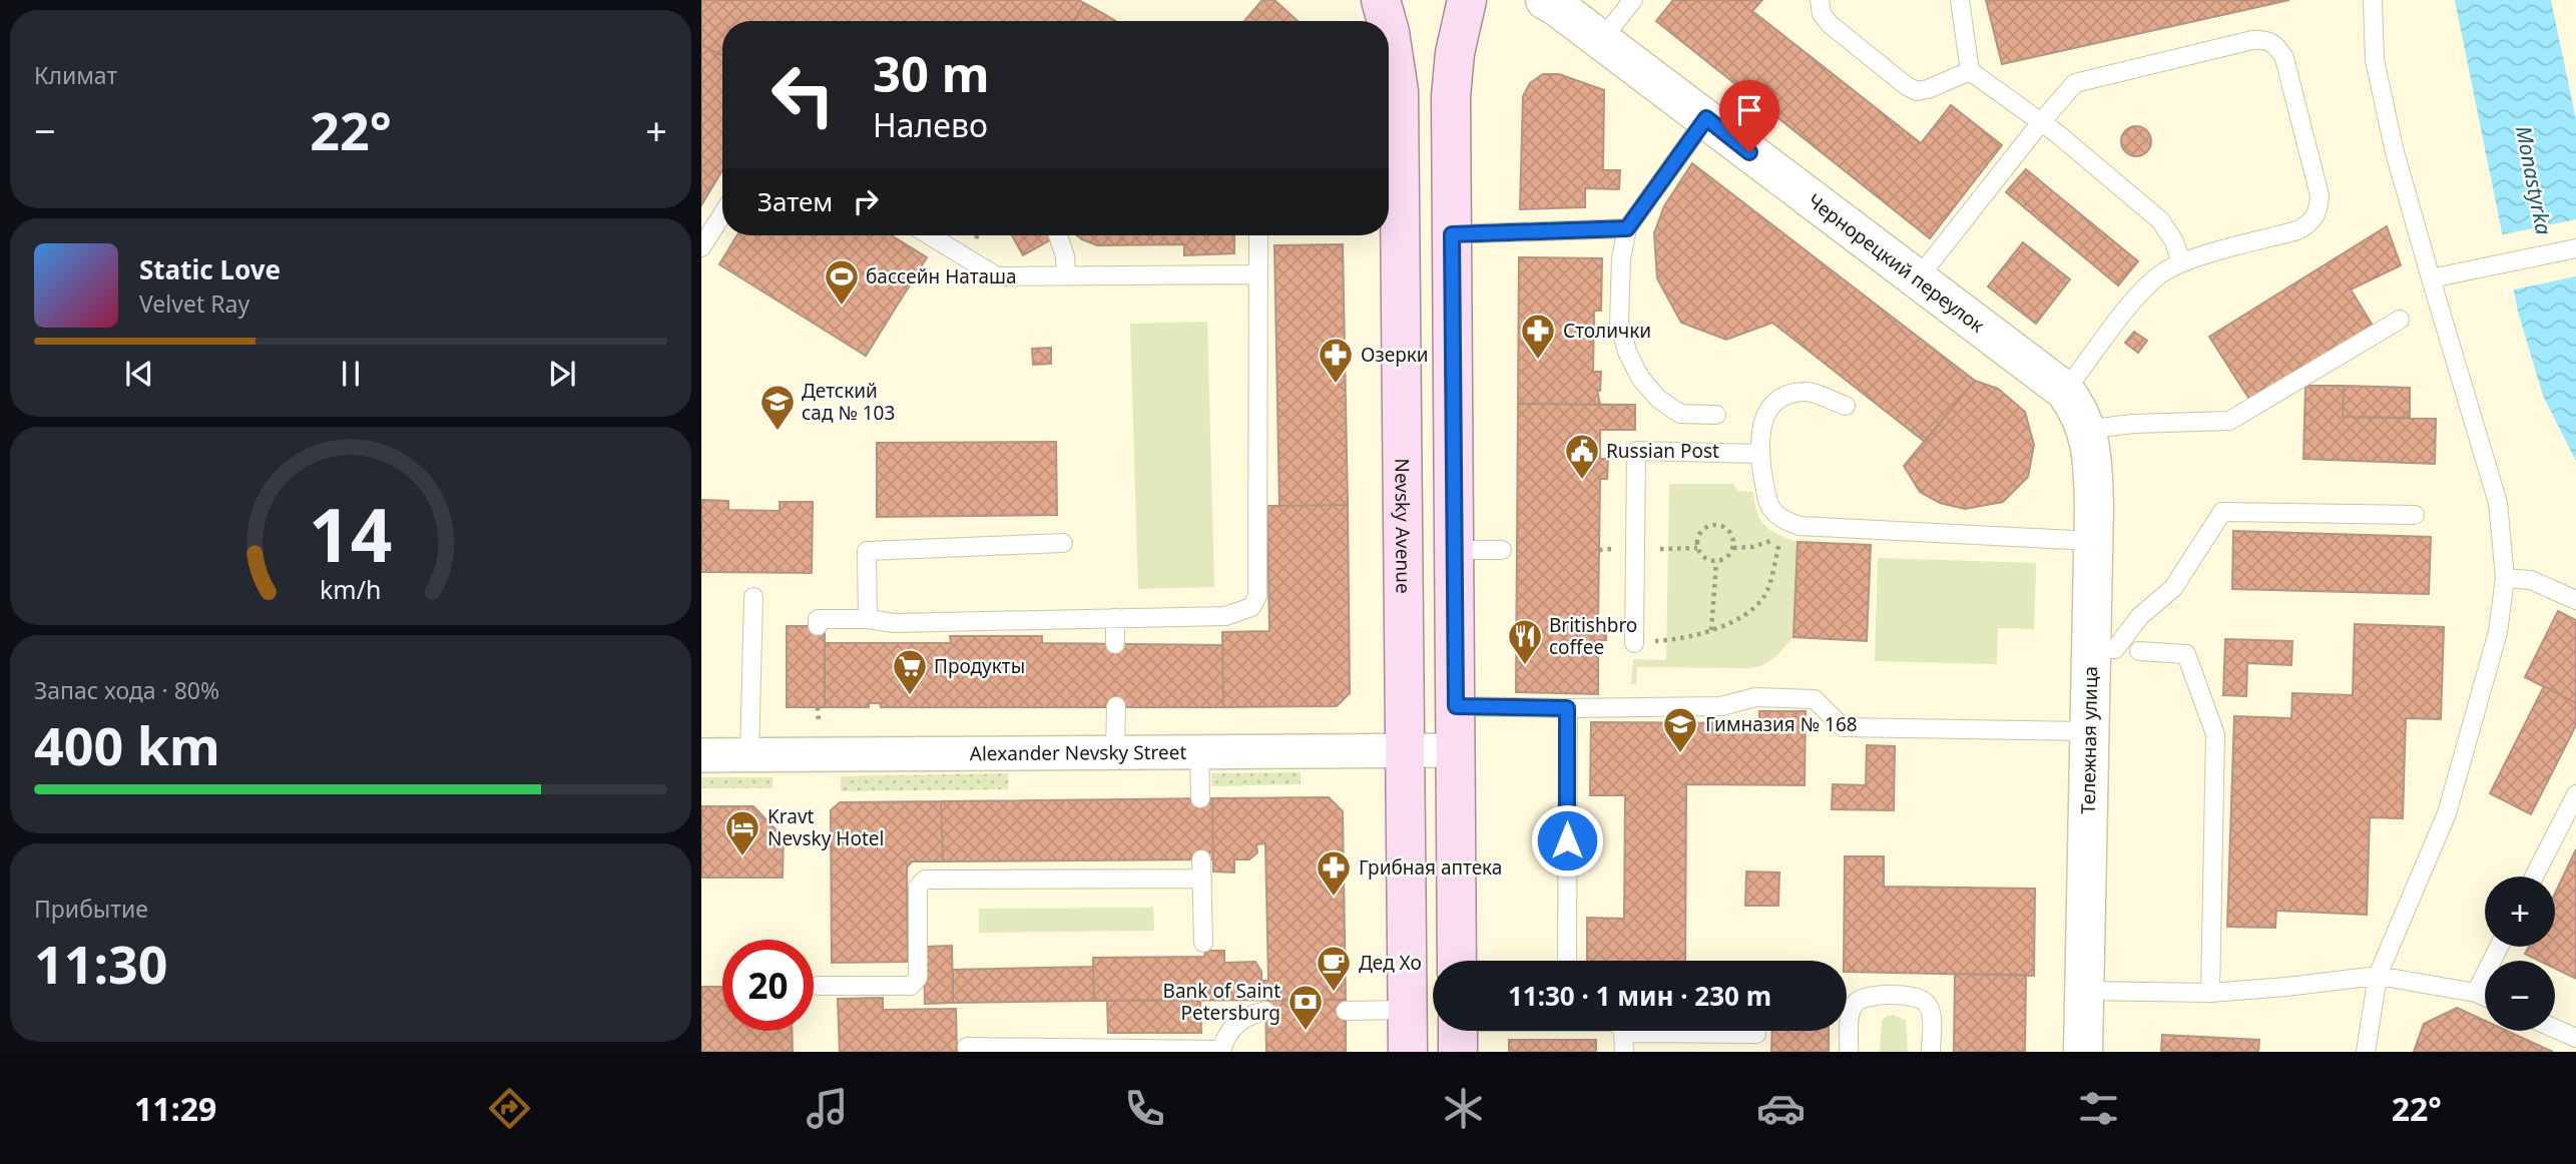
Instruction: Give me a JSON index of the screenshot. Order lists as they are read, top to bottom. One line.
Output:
{"streets":{"main road":["Nevsky Avenue"],"street":["Чернорецкий переулок","Тележная улица","Alexander Nevsky Street"]},"crossings":[["Чернорецкий переулок","Тележная улица"],["Nevsky Avenue","Alexander Nevsky Street"]],"water":["Monastyrka"],"places":{"sports":["бассейн Наташа"],"pharmacy":["Столички","Озерки","Грибная аптека"],"school or university":["Детский сад № 103","Гимназия № 168"],"public building":["Russian Post"],"restaurant":["Britishbro coffee"],"supermarket":["Продукты"],"hotel":["Kravt Nevsky Hotel"],"cafe":["Дед Хо"],"bank":["Bank of Saint Petersburg"]},"page":{"tile":["Климат",["Запас хода · 80%","400 km"],["Прибытие","11:30"]],"turn":["30 m","Налево"],"heat":["−","22°","+"],"then":"Затем","song":["Static Love","Velvet Ray"],"map_buttons":["+","−"],"limit":"20","trip":"11:30 · 1 мин · 230 m","tabs":["11:29","22°"],"gauge":["14","km/h"]}}
